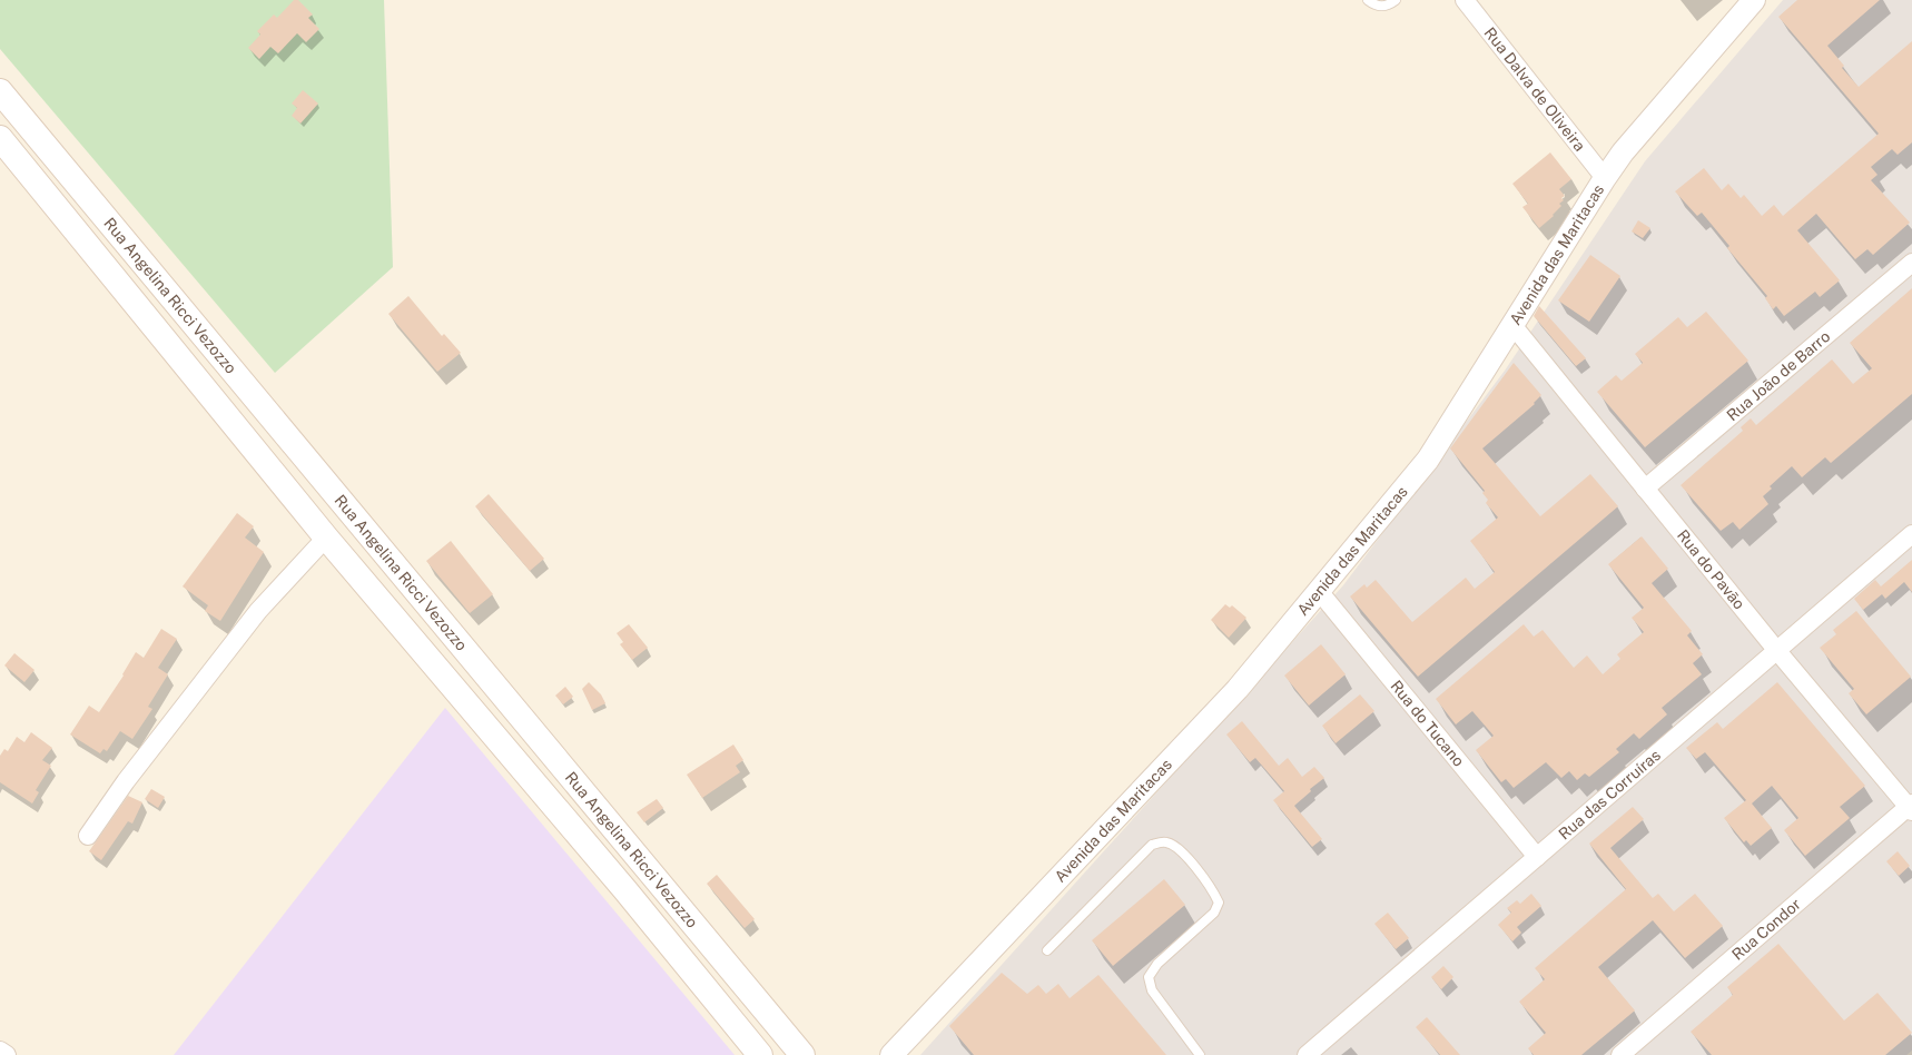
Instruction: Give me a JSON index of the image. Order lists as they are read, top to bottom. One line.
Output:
{"streets":{"main road":["Rua Angelina Ricci Vezozzo"],"street":["Rua Dalva de Oliveira","Avenida das Maritacas","Rua João de Barro","Rua do Pavão","Rua do Tucano","Rua das Corruíras","Rua Condor"]},"crossings":[["Rua Dalva de Oliveira","Avenida das Maritacas"],["Avenida das Maritacas","Rua do Pavão"],["Avenida das Maritacas","Rua do Tucano"],["Rua João de Barro","Rua do Pavão"],["Rua do Pavão","Rua das Corruíras"],["Rua do Pavão","Rua Condor"],["Rua do Tucano","Rua das Corruíras"]]}
